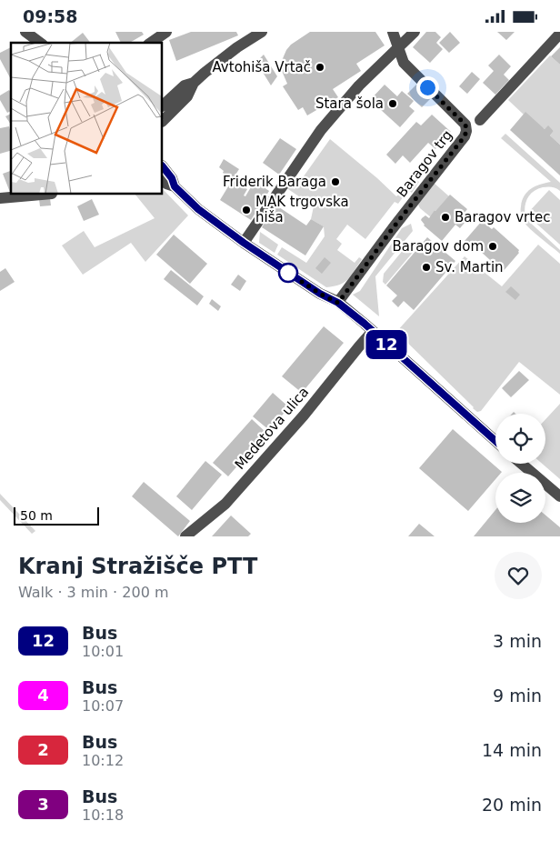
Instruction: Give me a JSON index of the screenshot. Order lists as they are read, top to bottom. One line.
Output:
{"streets":{"street":["Baragov trg","Medetova ulica"]},"places":["Avtohiša Vrtač","Stara šola","Friderik Baraga","MAK trgovska hiša","Baragov vrtec","Baragov dom","Sv. Martin"],"lines":["bus line 12"],"scale_bar":"50 m","page":{"status":"09:58","on_map":"12","scale":"50 m","heading":["Kranj Stražišče PTT","Walk · 3 min · 200 m"],"list":[{"mark":"12","name":"Bus","note":"10:01","value":"3 min"},{"mark":"4","name":"Bus","note":"10:07","value":"9 min"},{"mark":"2","name":"Bus","note":"10:12","value":"14 min"},{"mark":"3","name":"Bus","note":"10:18","value":"20 min"}]}}
